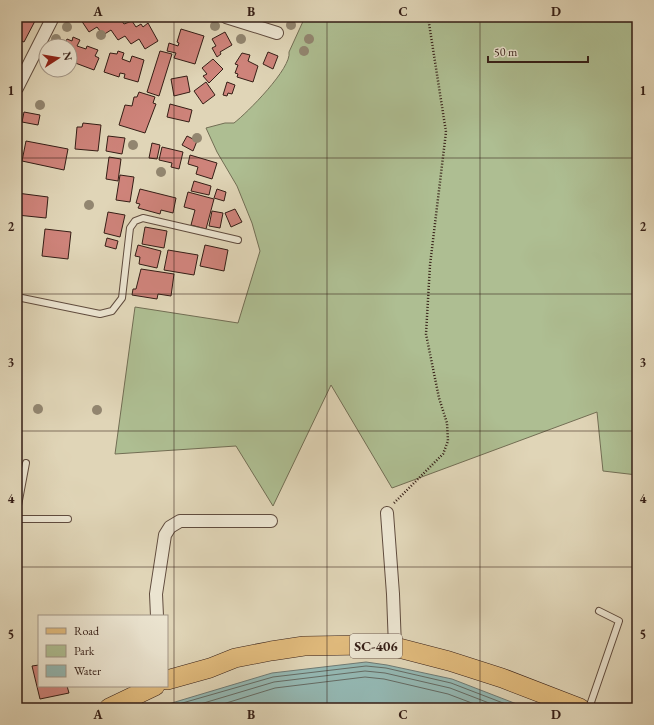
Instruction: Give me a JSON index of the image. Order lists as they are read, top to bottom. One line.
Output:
{"streets":{"main road":["SC-406"]},"legend":["Road","Park","Water"],"scale_bar":"50 m","north":"right","grid":{"columns":["A","B","C","D"],"rows":["1","2","3","4","5"]}}
